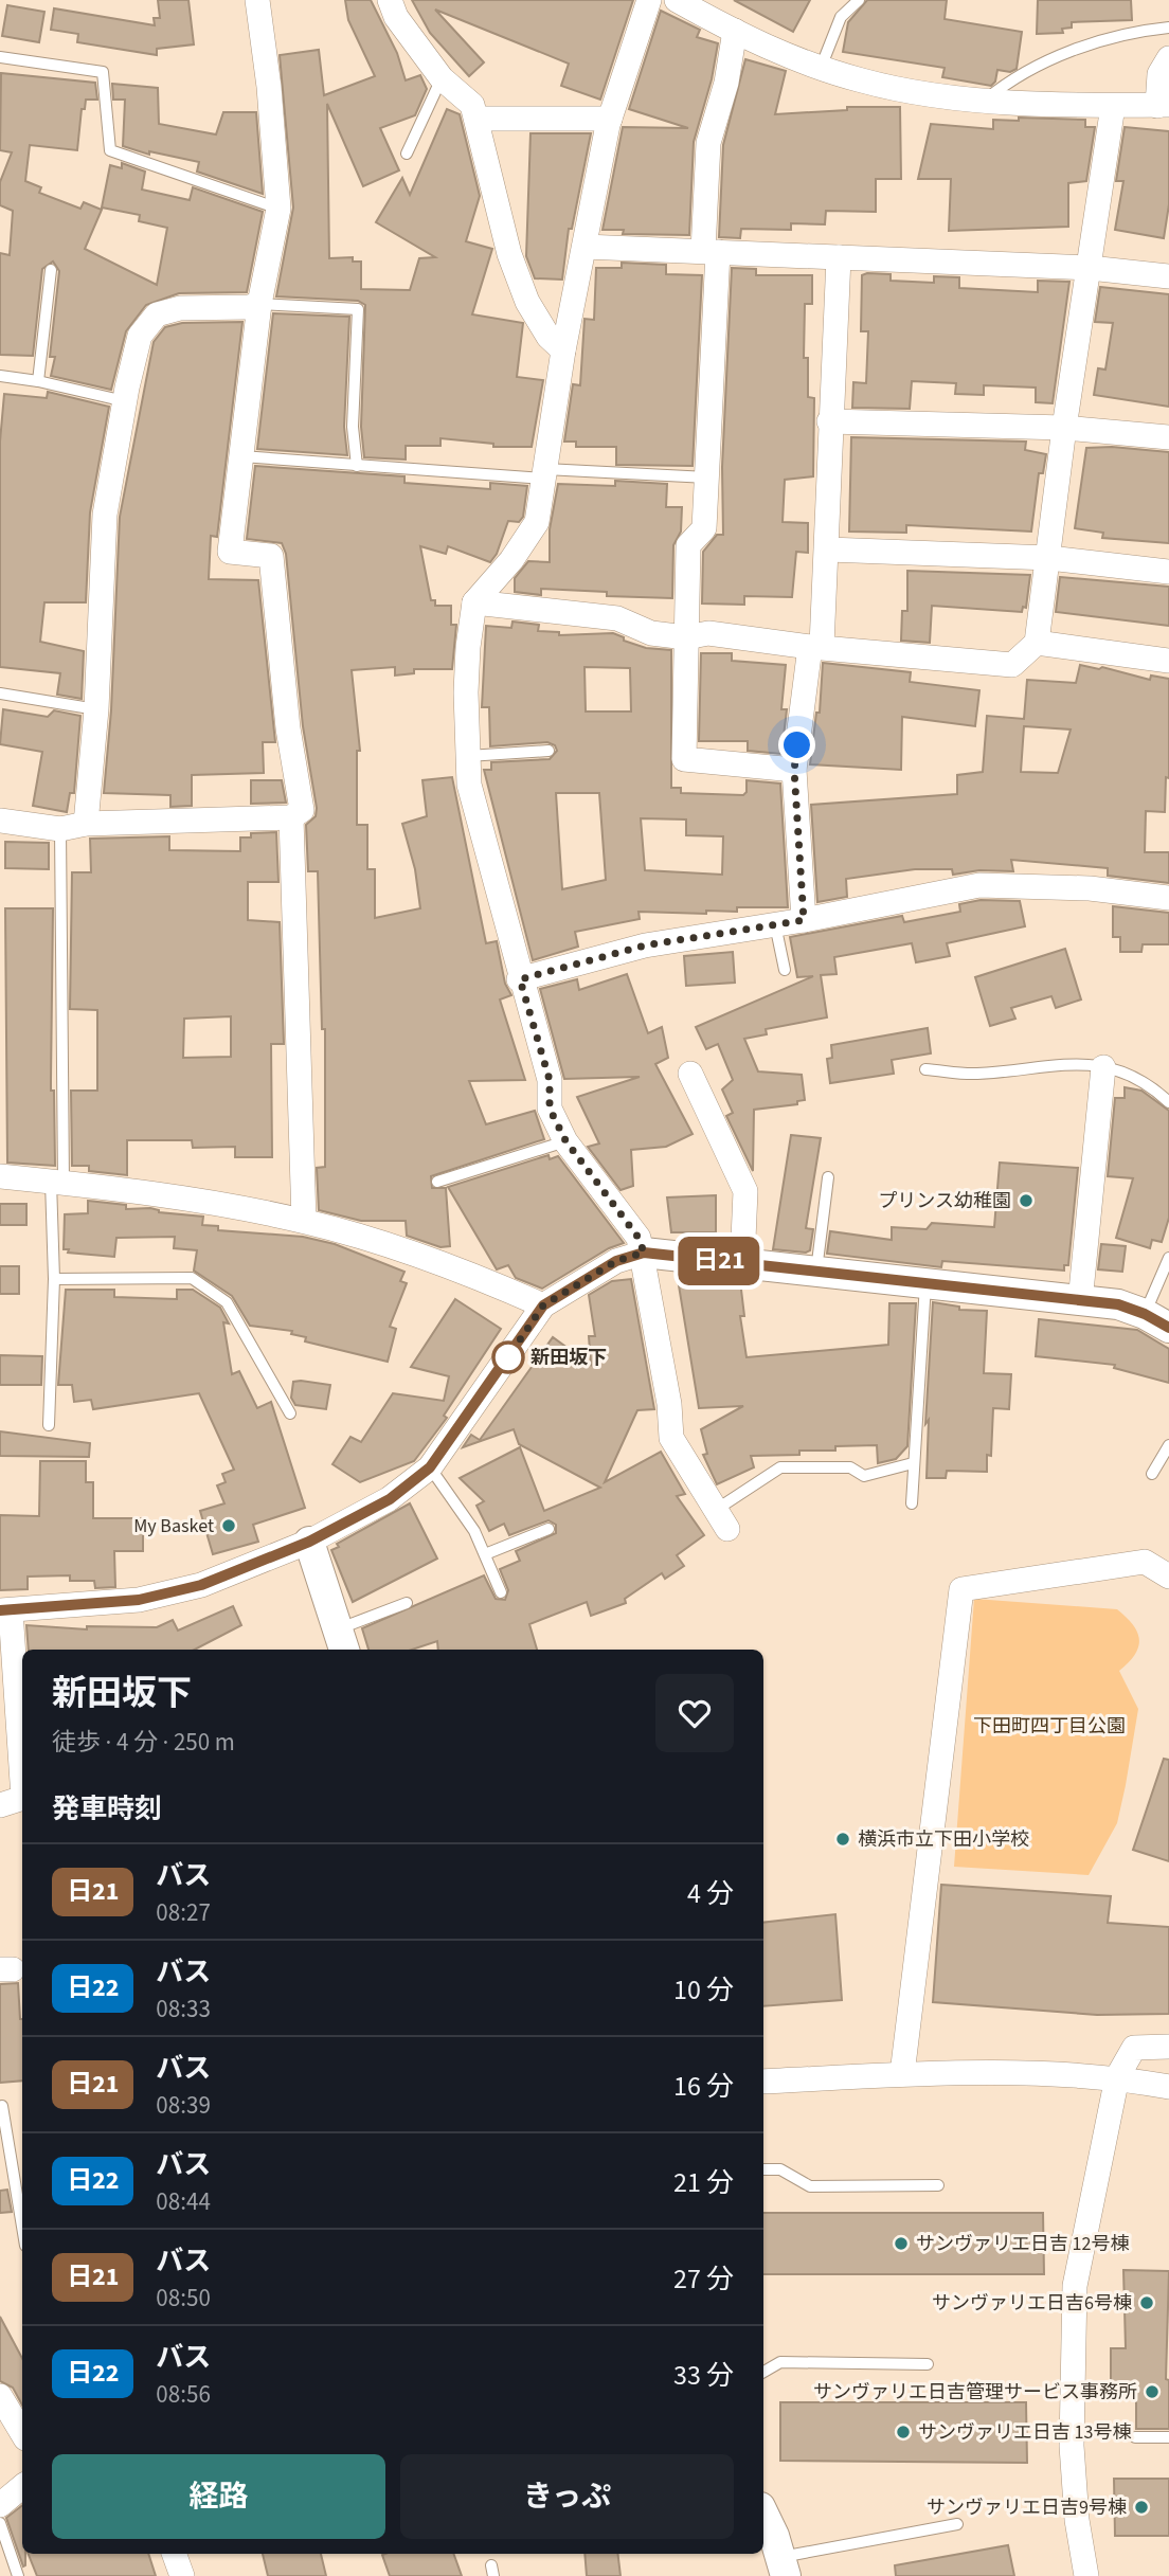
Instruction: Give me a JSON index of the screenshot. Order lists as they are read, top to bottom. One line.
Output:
{"parks":["下田町四丁目公園"],"places":["プリンス幼稚園","新田坂下","My Basket","横浜市立下田小学校","サンヴァリエ日吉 12号棟","サンヴァリエ日吉6号棟","サンヴァリエ日吉管理サービス事務所","サンヴァリエ日吉 13号棟","サンヴァリエ日吉9号棟"],"lines":["bus line 日21"],"page":{"on_map":"日21","heading":[["新田坂下","徒歩 · 4 分 · 250 m"],"発車時刻"],"list":[{"mark":"日21","name":"バス","note":"08:27","value":"4 分"},{"mark":"日22","name":"バス","note":"08:33","value":"10 分"},{"mark":"日21","name":"バス","note":"08:39","value":"16 分"},{"mark":"日22","name":"バス","note":"08:44","value":"21 分"},{"mark":"日21","name":"バス","note":"08:50","value":"27 分"},{"mark":"日22","name":"バス","note":"08:56","value":"33 分"}],"buttons":["経路","きっぷ"]}}
